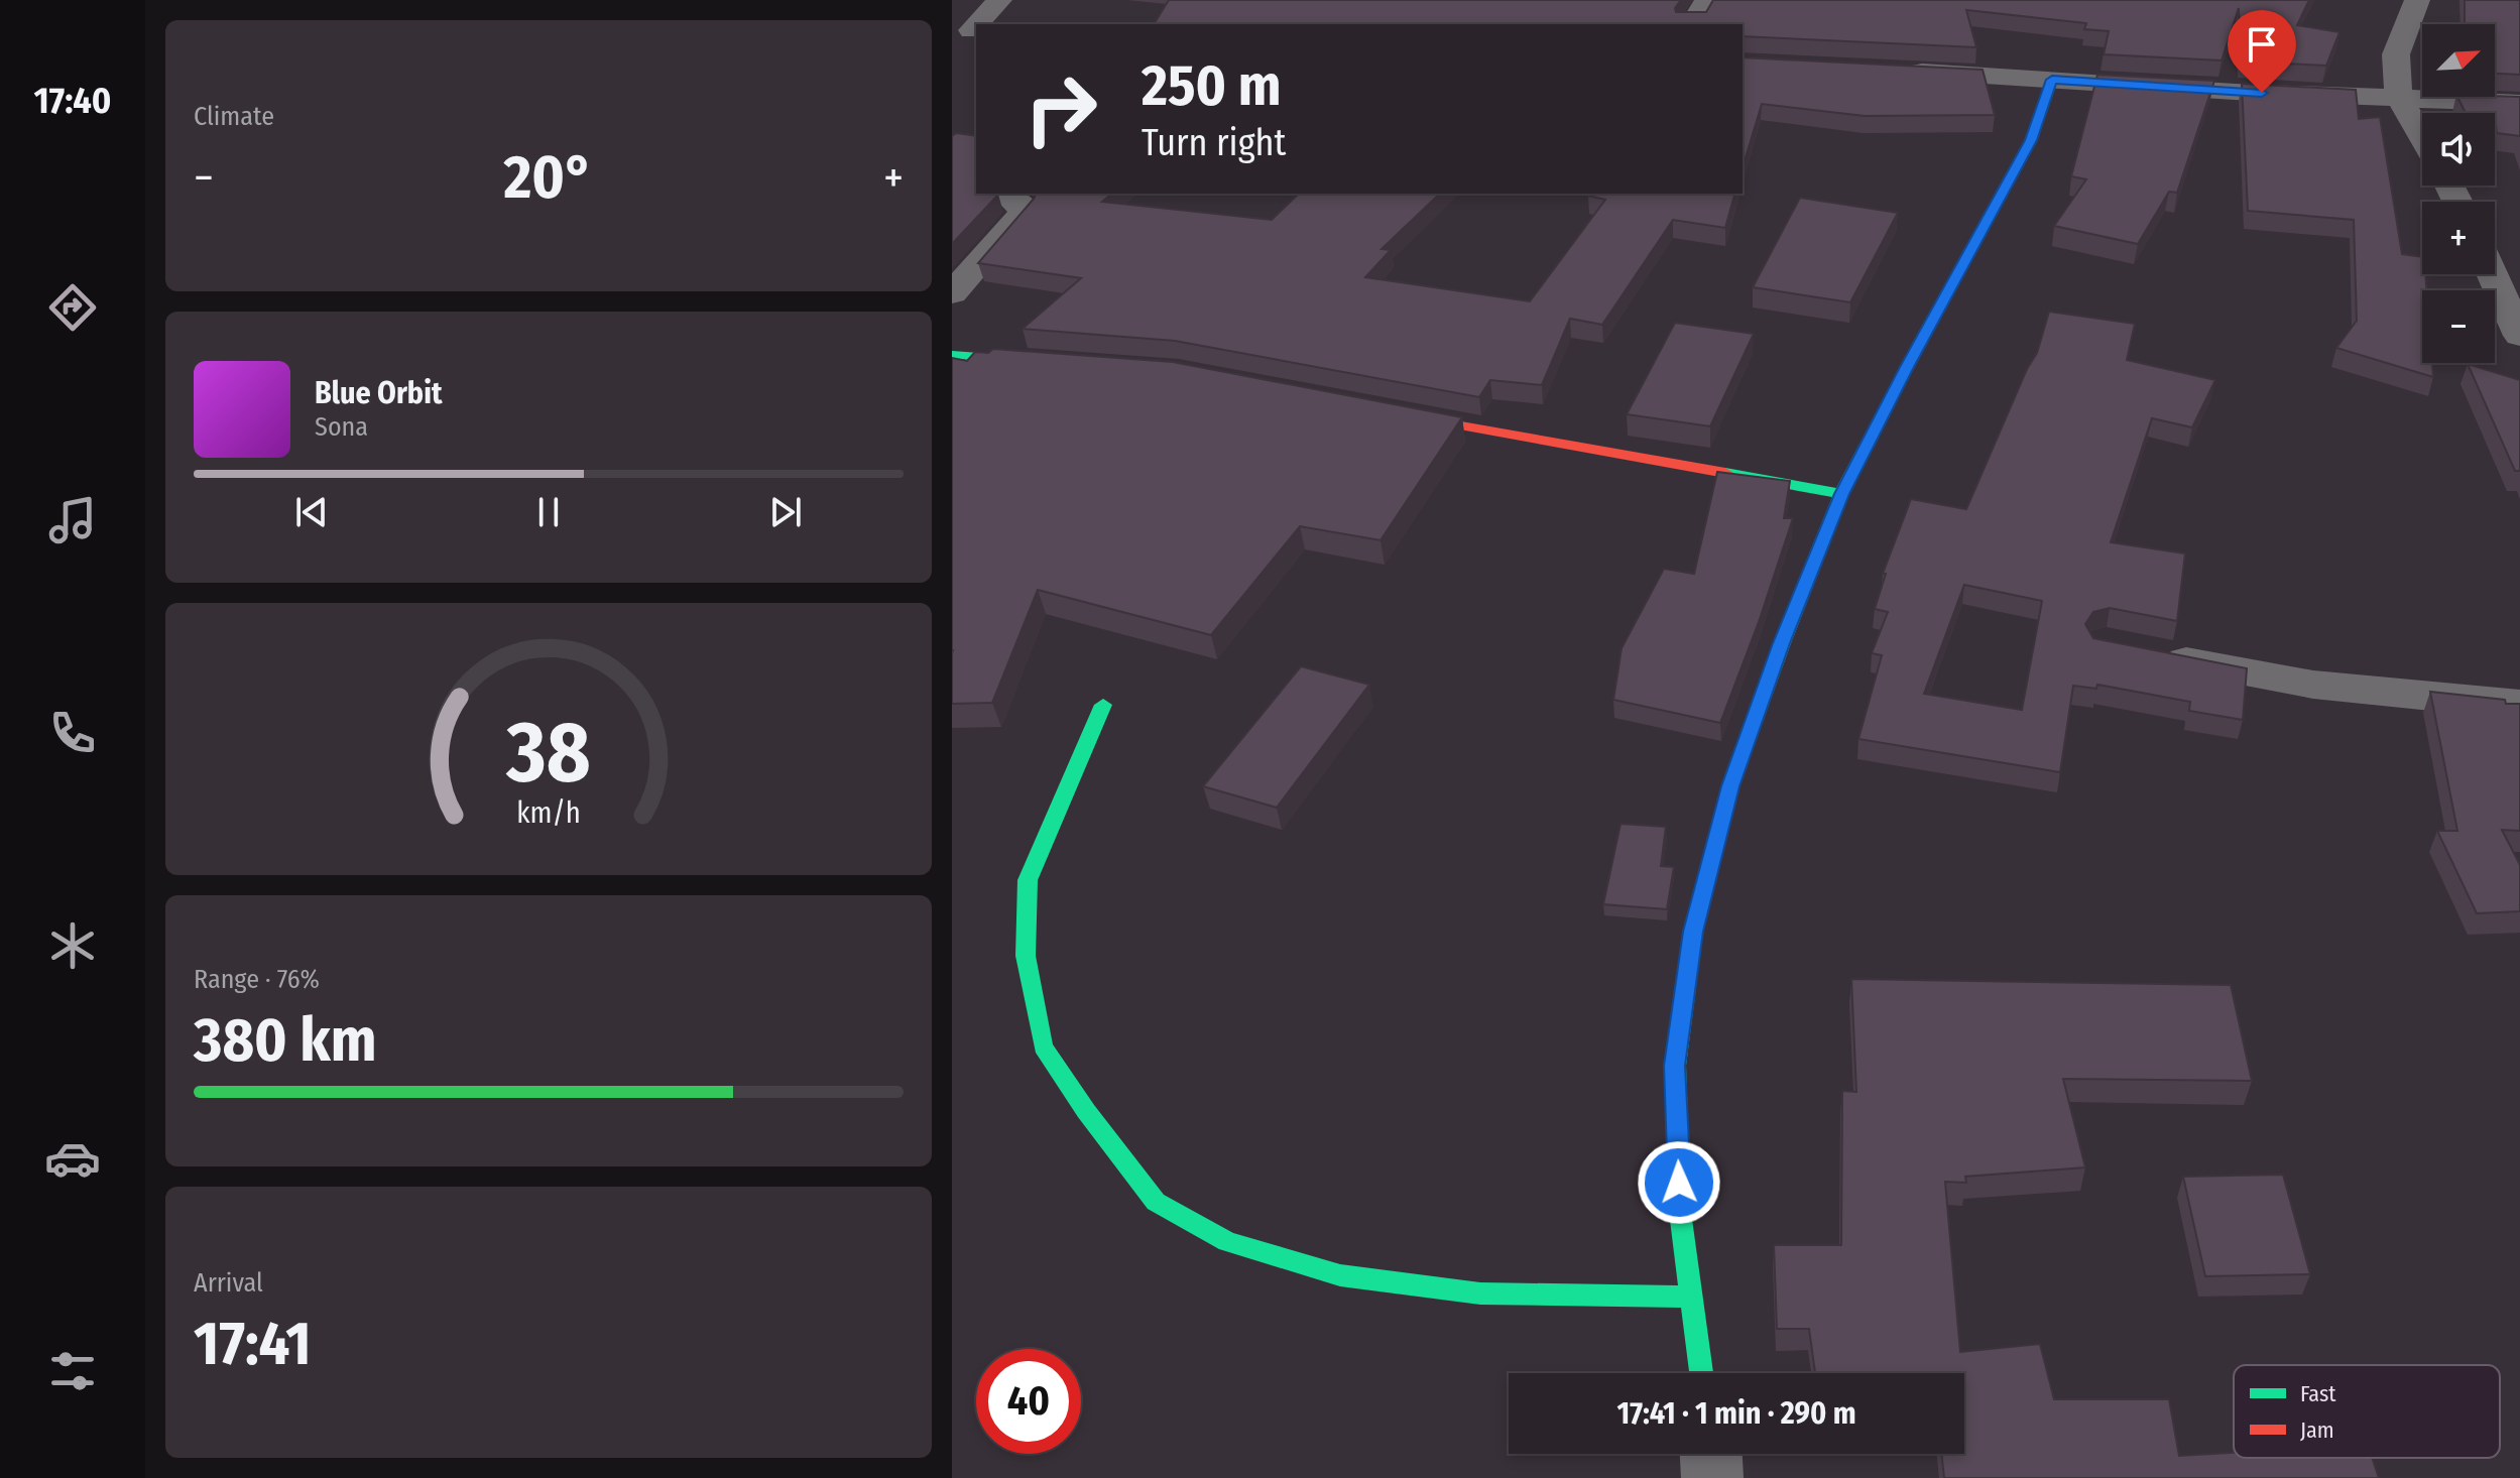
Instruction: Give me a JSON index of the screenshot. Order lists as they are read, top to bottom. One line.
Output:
{"legend":["Fast","Jam"],"north":"top right","page":{"tabs":"17:40","tile":["Climate",["Range · 76%","380 km"],["Arrival","17:41"]],"map_buttons":["+","−"],"turn":["250 m","Turn right"],"heat":["−","20°","+"],"song":["Blue Orbit","Sona"],"limit":"40","trip":"17:41 · 1 min · 290 m","gauge":["38","km/h"]}}
